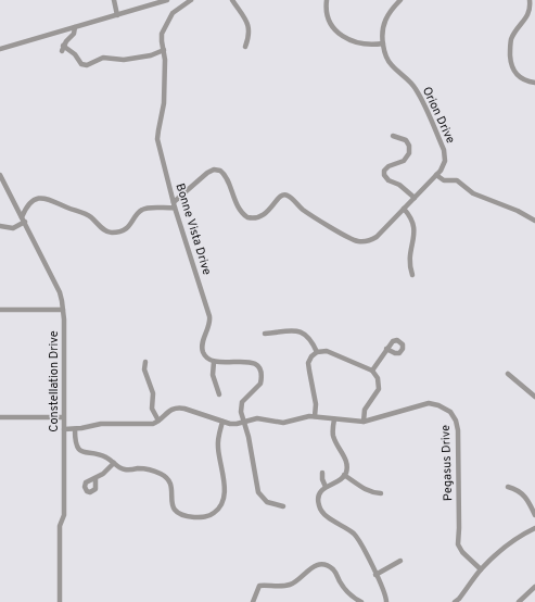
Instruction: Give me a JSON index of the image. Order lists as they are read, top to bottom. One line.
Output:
{"streets":{"street":["Orion Drive","Bonne Vista Drive","Constellation Drive","Pegasus Drive"]},"crossings":[["Orion Drive","Bonne Vista Drive"],["Constellation Drive","Pegasus Drive"]]}
